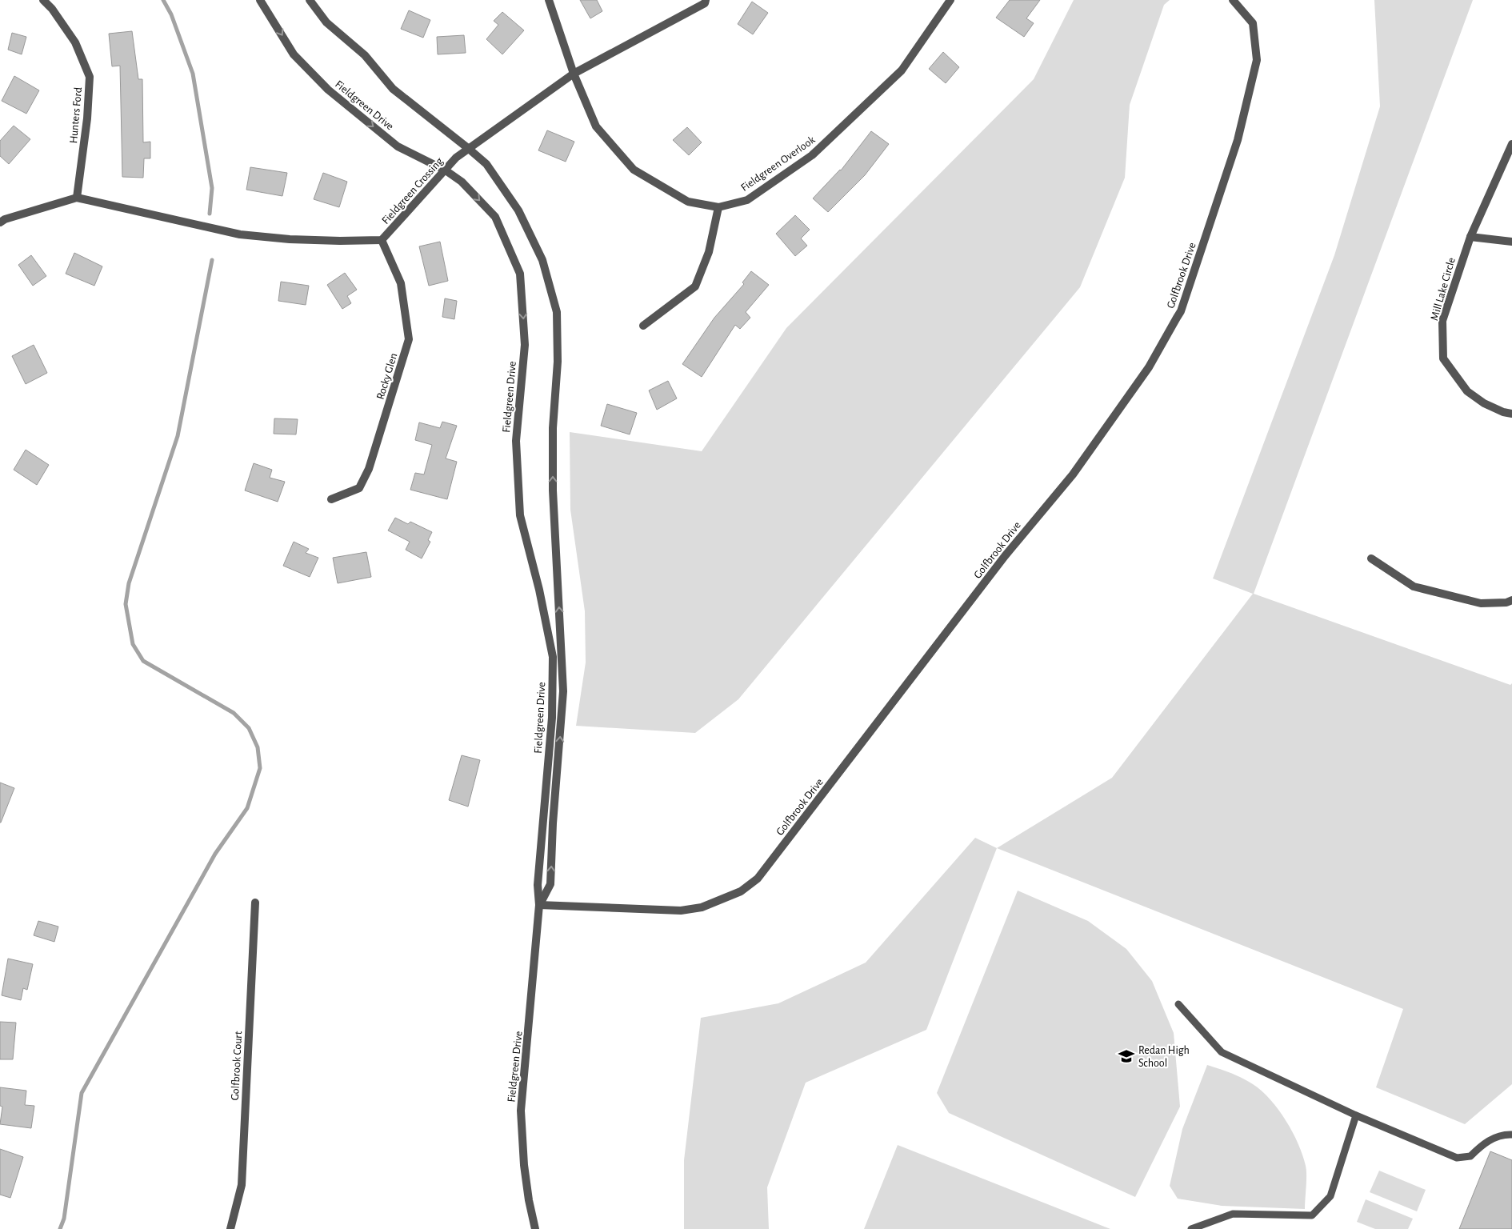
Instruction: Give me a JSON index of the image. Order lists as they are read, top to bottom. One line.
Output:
{"streets":{"street":["Fieldgreen Drive","Hunters Ford","Fieldgreen Overlook","Fieldgreen Crossing","Golfbrook Drive","Mill Lake Circle","Rocky Glen","Golfbrook Court"]},"crossings":[["Fieldgreen Drive","Fieldgreen Crossing"],["Fieldgreen Drive","Golfbrook Drive"],["Hunters Ford","Fieldgreen Crossing"],["Fieldgreen Overlook","Fieldgreen Crossing"],["Fieldgreen Crossing","Rocky Glen"]],"places":{"school or university":["Redan High School"]}}
